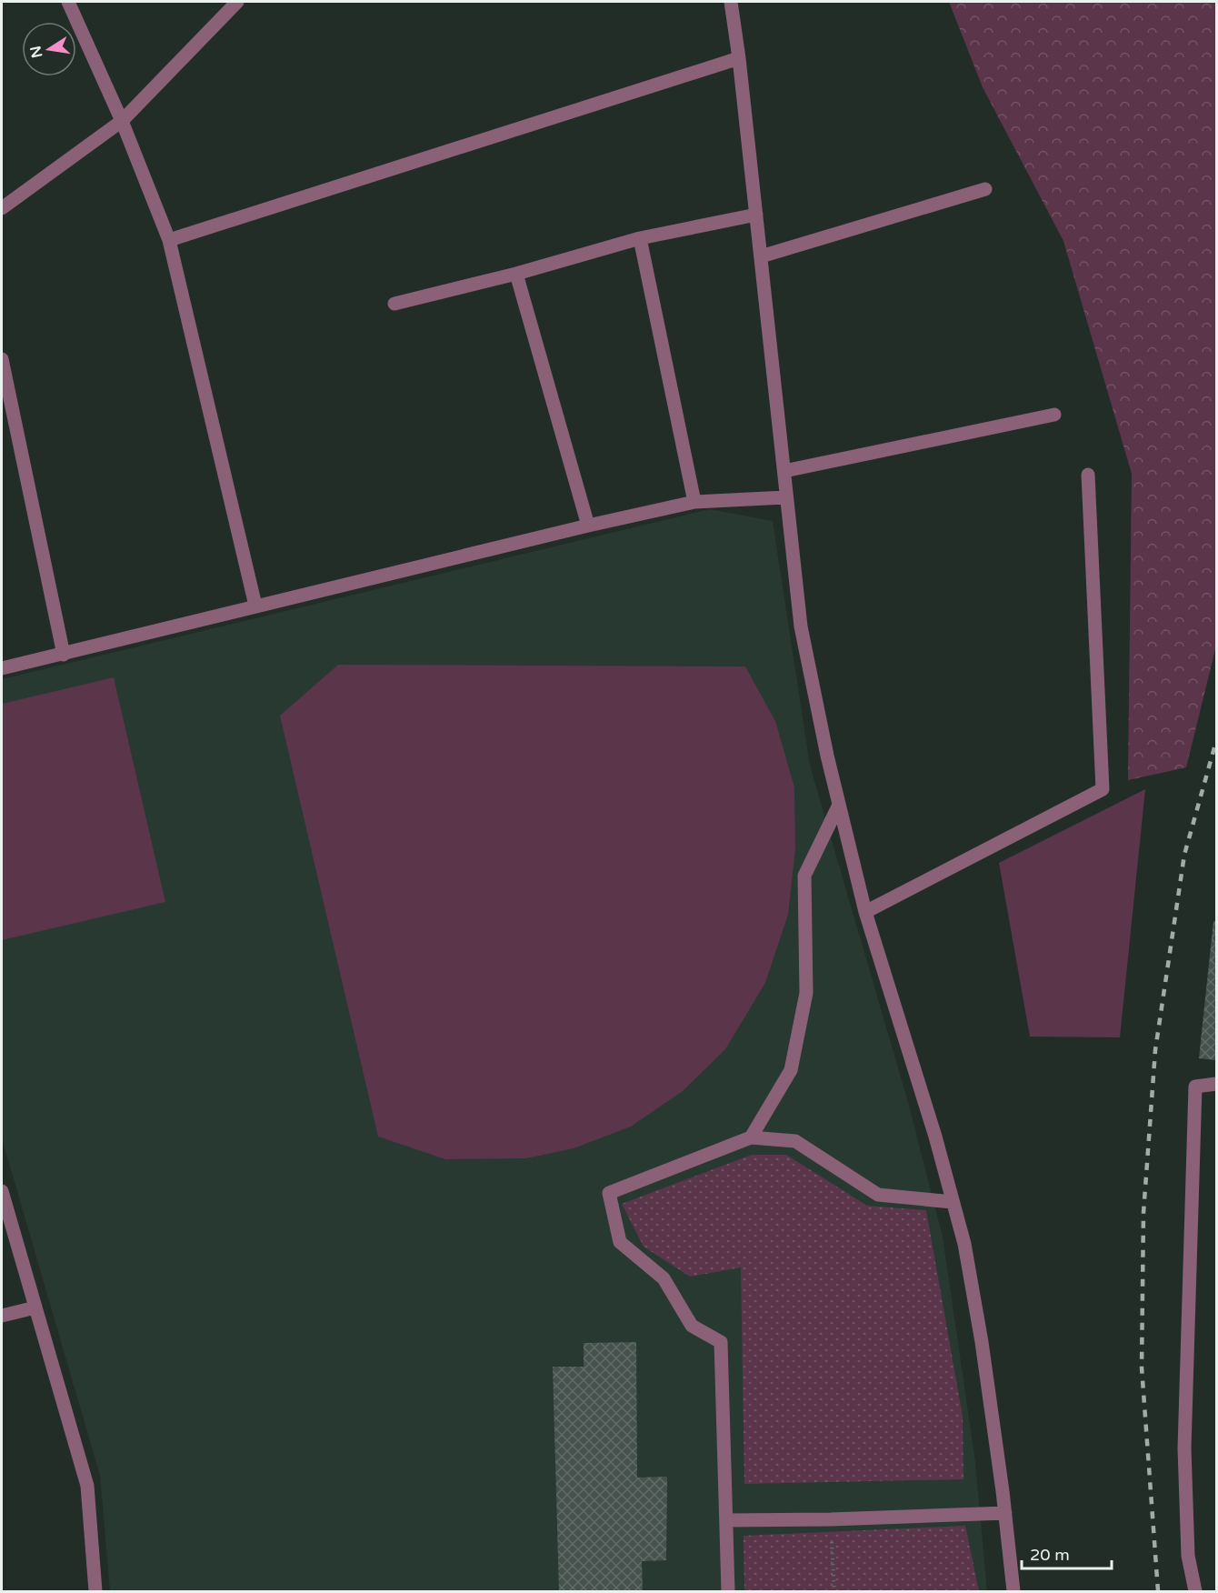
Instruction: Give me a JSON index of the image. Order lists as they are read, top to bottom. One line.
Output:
{"scale_bar":"20 m","north":"left"}
